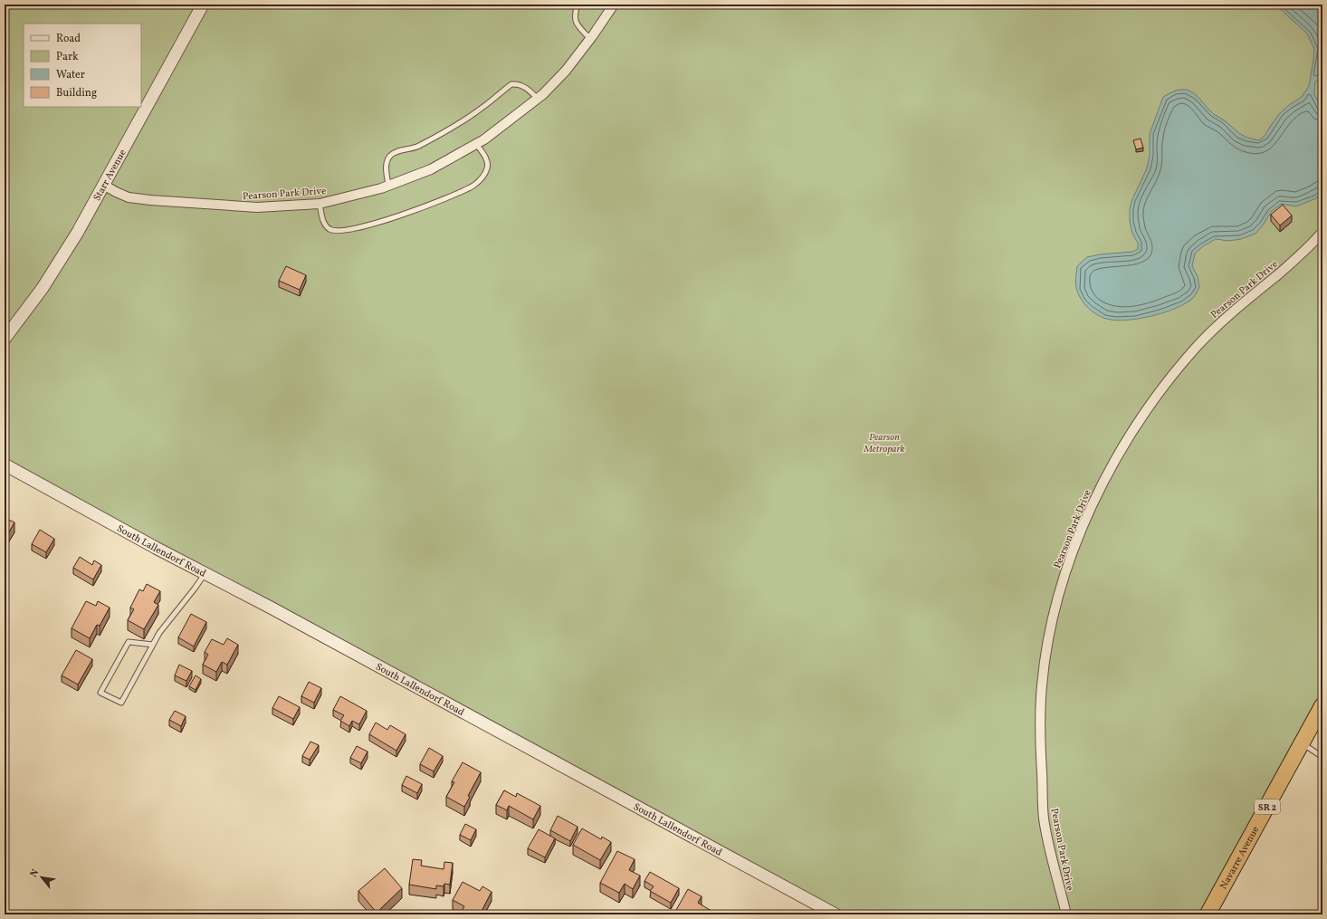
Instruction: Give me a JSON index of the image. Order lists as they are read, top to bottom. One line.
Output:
{"streets":{"highway":["SR 2","Navarre Avenue"],"street":["Starr Avenue","Pearson Park Drive","South Lallendorf Road"]},"crossings":[["Starr Avenue","Pearson Park Drive"]],"parks":["Pearson Metropark"],"legend":["Road","Park","Water","Building"],"north":"top left"}
